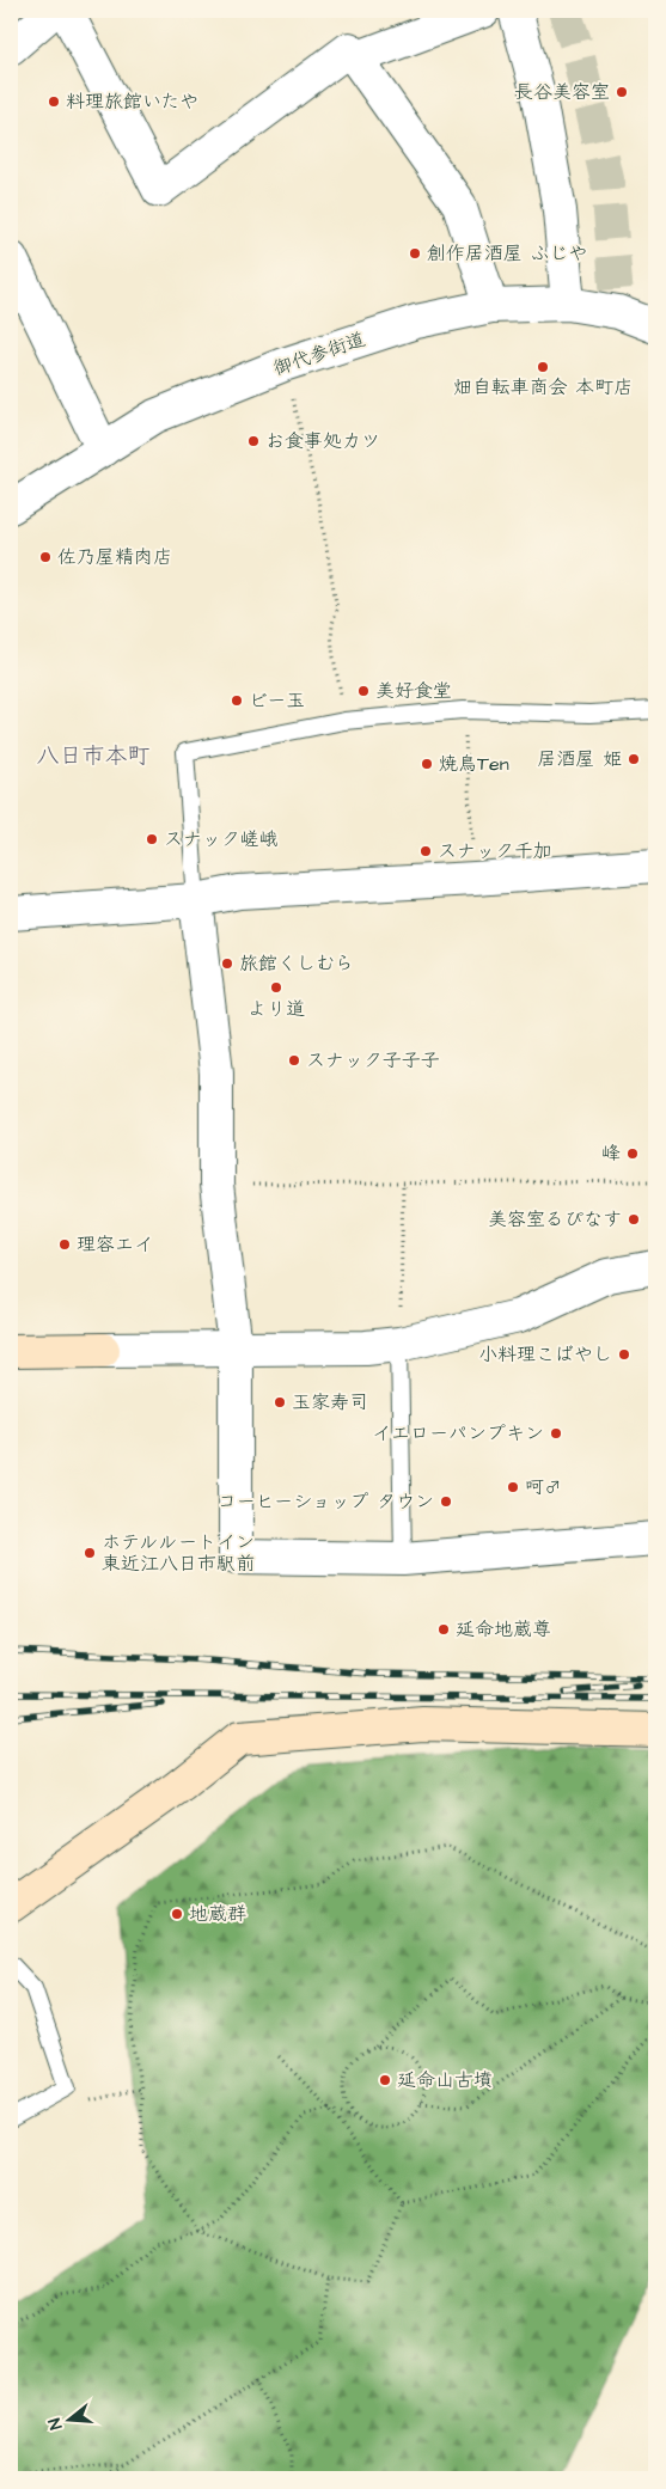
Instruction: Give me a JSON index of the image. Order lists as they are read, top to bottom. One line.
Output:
{"streets":{"street":["御代参街道"]},"districts":["八日市本町"],"places":["長谷美容室","料理旅館いたや","創作居酒屋 ふじや","畑自転車商会 本町店","お食事処カツ","佐乃屋精肉店","美好食堂","ビー玉","居酒屋 姫","焼鳥Ten","スナック嵯峨","スナック千加","旅館くしむら","より道","スナック子子子","峰","美容室るぴなす","理容エイ","小料理こばやし","玉家寿司","イエローパンプキン","呵♂","コーヒーショップ タウン","ホテルルートイン 東近江八日市駅前","延命地蔵尊","地蔵群","延命山古墳"],"north":"left"}
